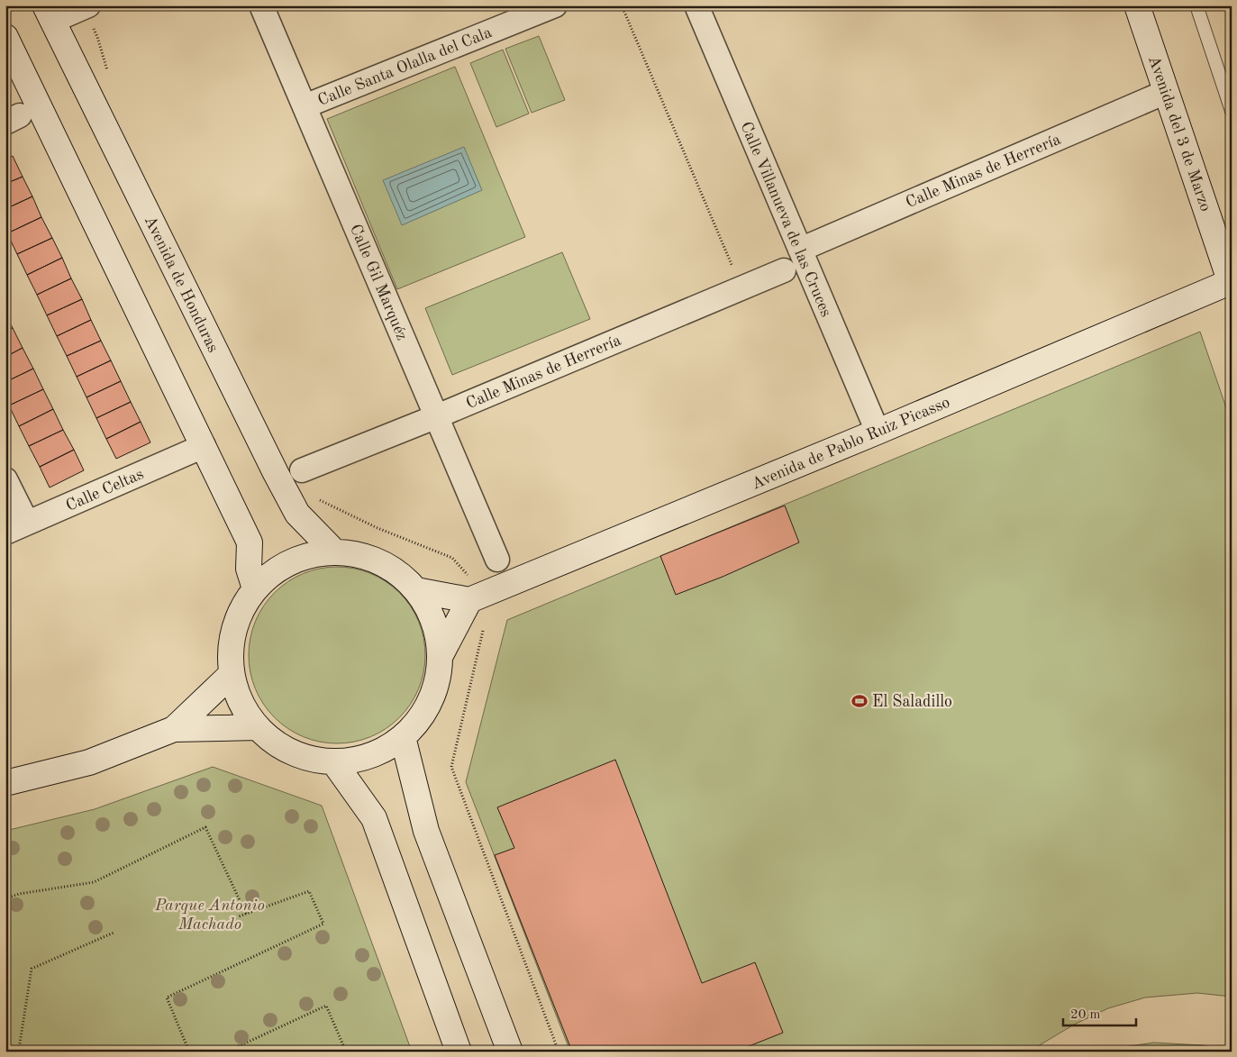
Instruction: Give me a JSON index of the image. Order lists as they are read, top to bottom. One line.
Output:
{"streets":{"street":["Calle Santa Olalla del Cala","Avenida del 3 de Marzo","Calle Minas de Herrería","Calle Villanueva de las Cruces","Calle Gil Marquéz","Avenida de Honduras","Avenida de Pablo Ruiz Picasso","Calle Celtas"]},"crossings":[["Calle Santa Olalla del Cala","Calle Gil Marquéz"],["Avenida del 3 de Marzo","Calle Minas de Herrería"],["Avenida del 3 de Marzo","Avenida de Pablo Ruiz Picasso"],["Calle Minas de Herrería","Calle Villanueva de las Cruces"],["Calle Minas de Herrería","Calle Gil Marquéz"],["Calle Villanueva de las Cruces","Avenida de Pablo Ruiz Picasso"]],"parks":["Parque Antonio Machado"],"places":{"sports":["El Saladillo"]},"scale_bar":"20 m"}
